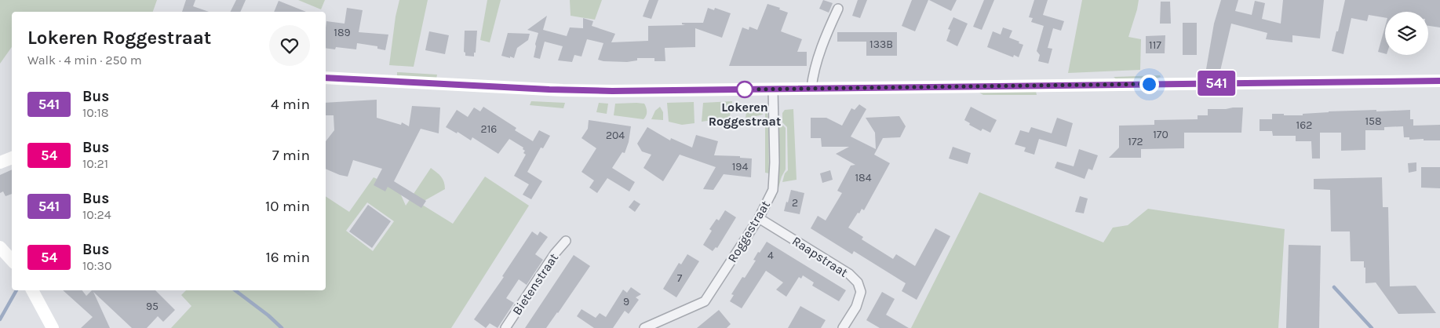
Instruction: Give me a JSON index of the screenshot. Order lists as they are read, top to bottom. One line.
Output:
{"streets":{"street":["Roggestraat","Raapstraat","Bietenstraat"]},"crossings":[["Roggestraat","Raapstraat"]],"places":["Lokeren Roggestraat"],"lines":["bus line 541"],"house_numbers":["189","133B","117","158","162","216","170","204","172","194","184","2","4","7","9","95"],"page":{"on_map":"541","heading":["Lokeren Roggestraat","Walk · 4 min · 250 m"],"list":[{"mark":"541","name":"Bus","note":"10:18","value":"4 min"},{"mark":"54","name":"Bus","note":"10:21","value":"7 min"},{"mark":"541","name":"Bus","note":"10:24","value":"10 min"},{"mark":"54","name":"Bus","note":"10:30","value":"16 min"}]}}
